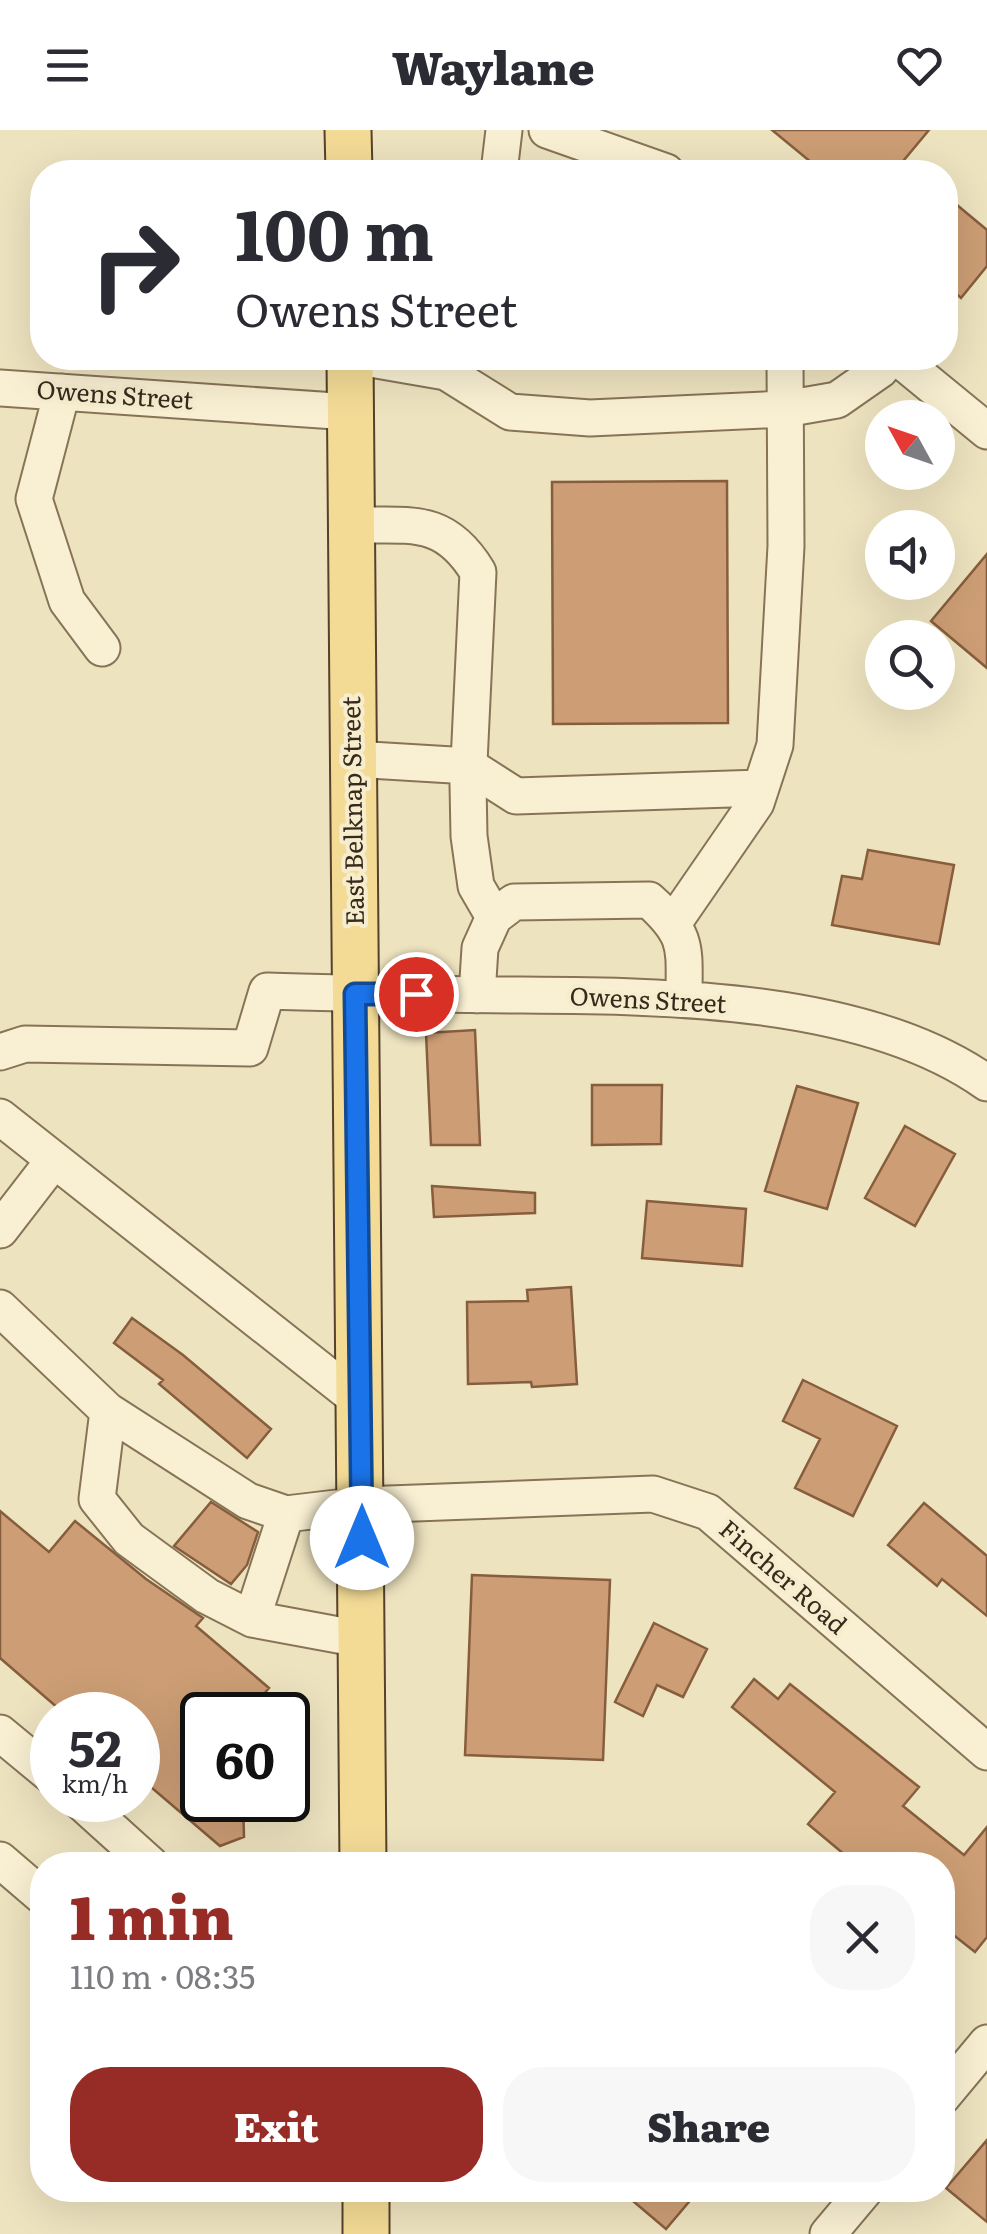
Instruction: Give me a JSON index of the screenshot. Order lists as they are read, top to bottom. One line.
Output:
{"streets":{"main road":["East Belknap Street"],"street":["Owens Street","Fincher Road"]},"crossings":[["Owens Street","East Belknap Street"],["East Belknap Street","Fincher Road"]],"north":"top left","page":{"header":"Waylane","turn":["100 m","Owens Street"],"speed":"52 km/h","limit":"60","heading":["1 min","110 m · 08:35"],"buttons":["Exit","Share"]}}
